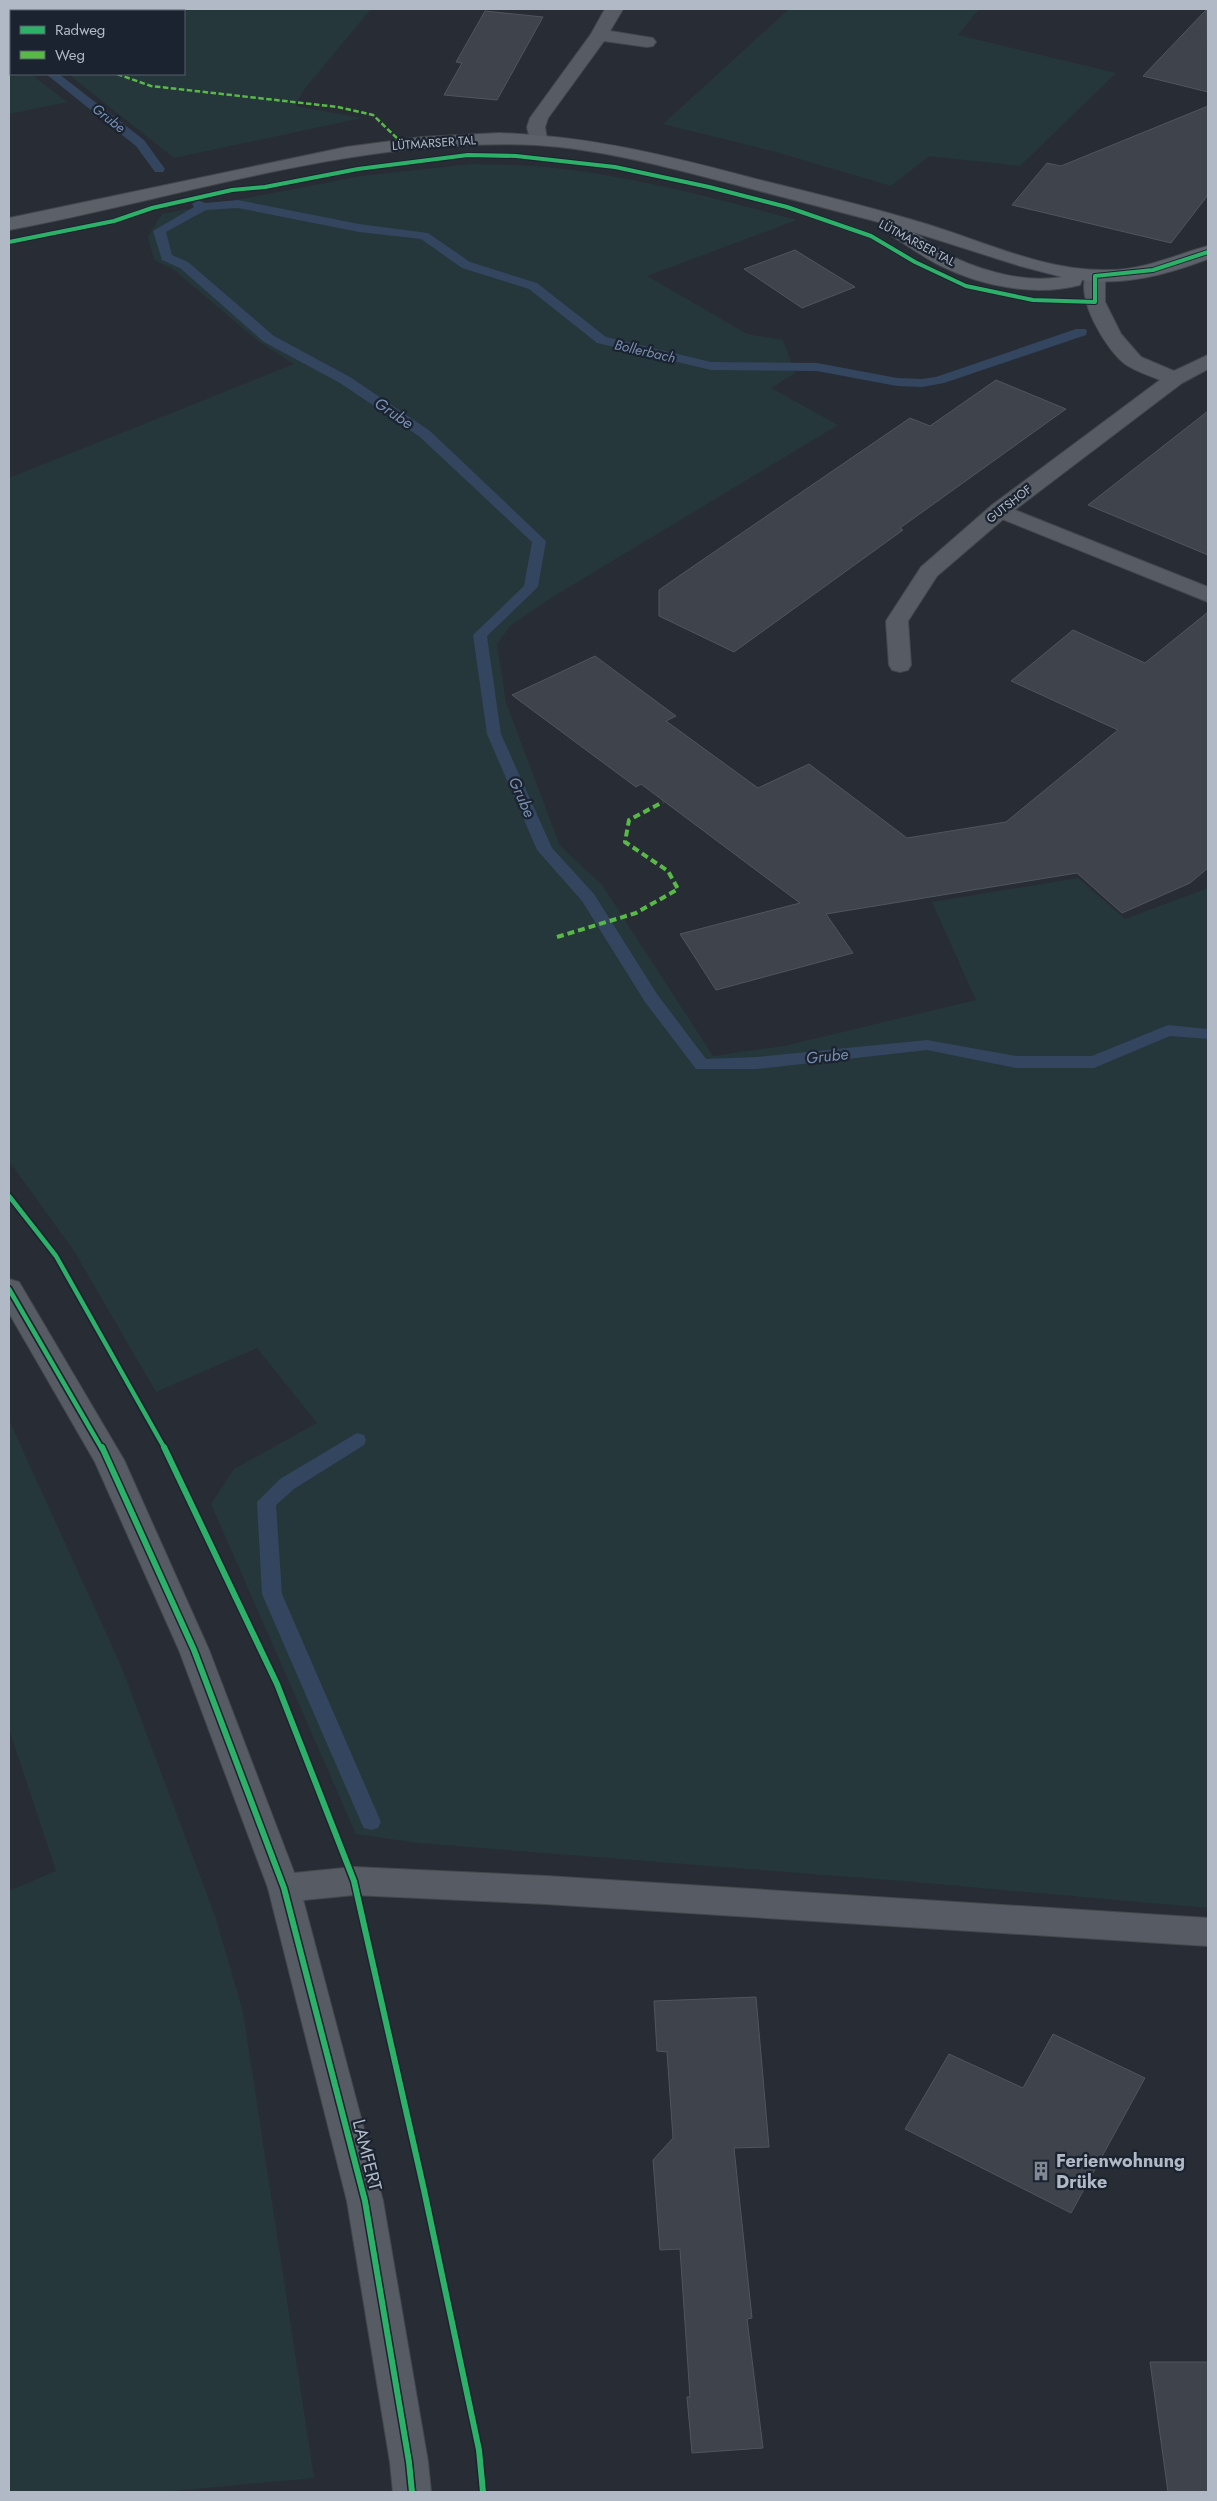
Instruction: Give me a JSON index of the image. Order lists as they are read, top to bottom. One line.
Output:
{"streets":{"main road":["LÜTMARSER TAL"],"street":["GUTSHOF","LAMFERT"]},"water":["Grube","Bollerbach"],"places":{"building":["Ferienwohnung Drüke"]},"legend":["Radweg","Weg"]}
